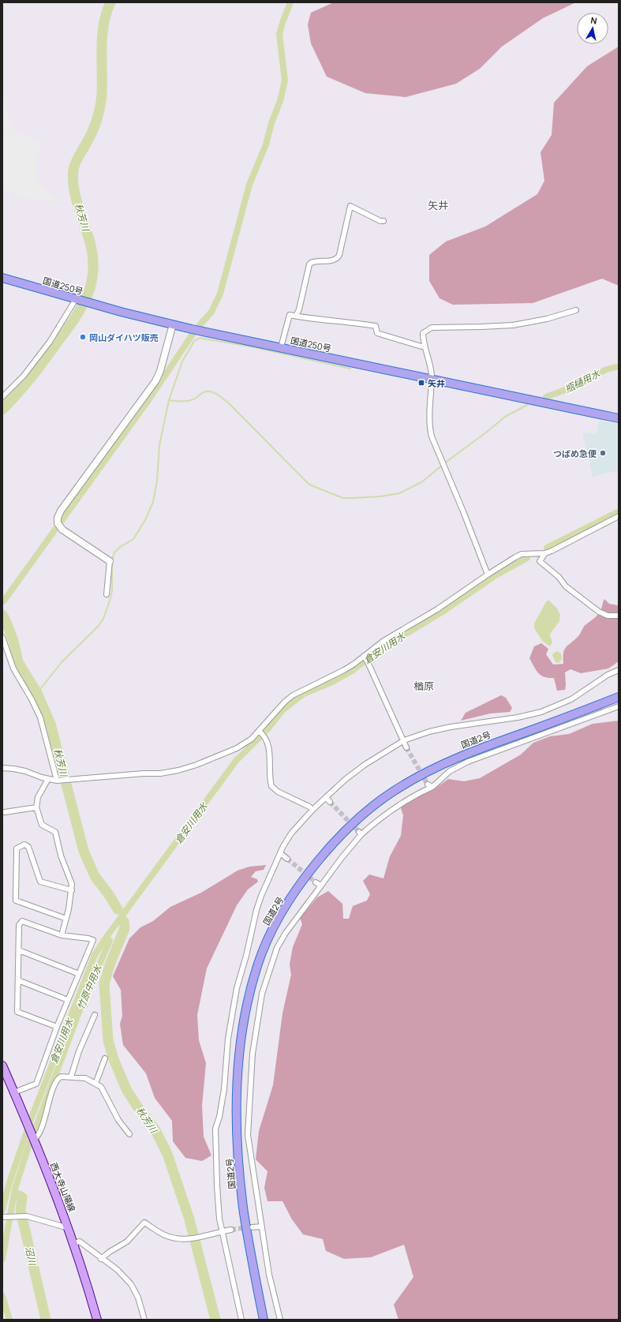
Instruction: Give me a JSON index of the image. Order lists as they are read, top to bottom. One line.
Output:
{"streets":{"highway":["国道250号","国道2号"],"main road":["西大寺山陽線"]},"districts":["矢井","楢原"],"water":["秋芳川","瓶樋用水","倉安川用水","竹原中用水","沼川"],"places":{"other":["岡山ダイハツ販売","つばめ急便"],"transit":["矢井"]},"north":"top"}
